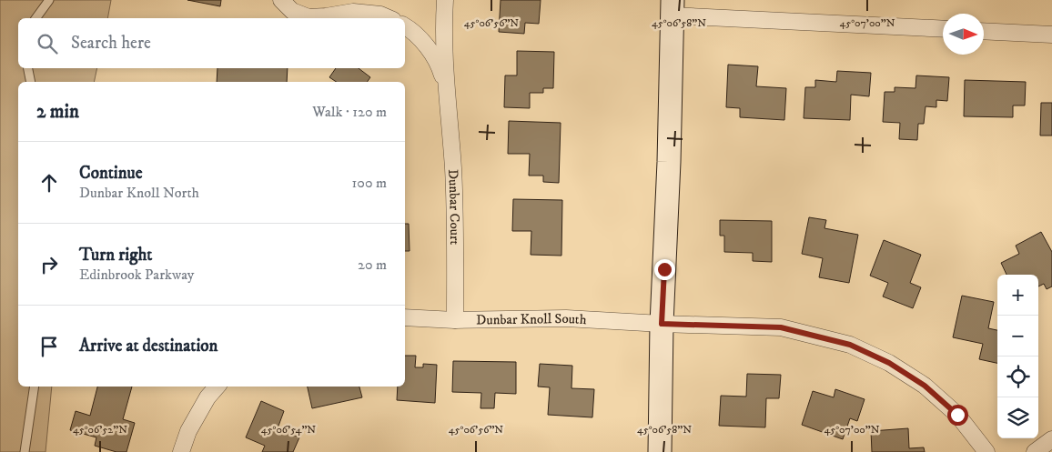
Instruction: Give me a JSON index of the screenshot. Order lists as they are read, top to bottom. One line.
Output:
{"streets":{"street":["Dunbar Court","Dunbar Knoll South"]},"crossings":[["Dunbar Court","Dunbar Knoll South"]],"north":"right","page":{"search":"Search here","heading":["2 min","Walk · 120 m"],"list":[["Continue","Dunbar Knoll North","100 m"],["Turn right","Edinbrook Parkway","20 m"],"Arrive at destination"],"map_buttons":["+","−"]},"coordinates":["45°06'56\"N","45°06'58\"N","45°07'00\"N","45°06'52\"N","45°06'54\"N"]}
